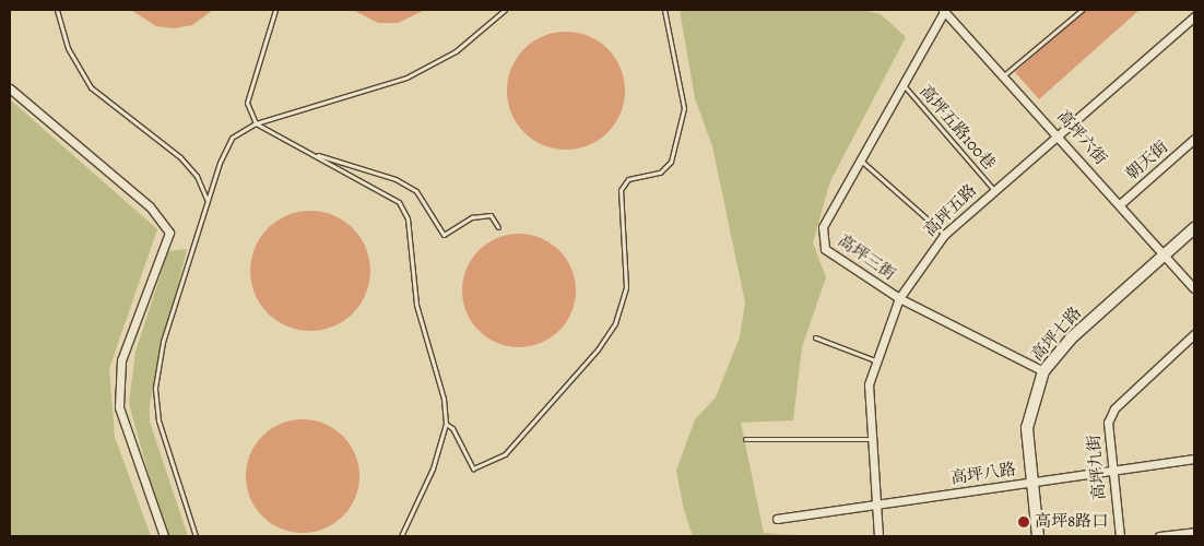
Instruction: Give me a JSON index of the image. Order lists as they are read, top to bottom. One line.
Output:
{"streets":{"street":["高坪六街","朝天街","高坪五路","高坪三街","高坪七路","高坪九街","高坪八路"],"lane":["高坪五路100巷"]},"crossings":[["高坪五路100巷","高坪五路"],["高坪五路100巷","高坪三街"],["高坪六街","朝天街"],["高坪六街","高坪五路"],["高坪六街","高坪三街"],["高坪六街","高坪七路"],["高坪五路","高坪三街"],["高坪五路","高坪八路"],["高坪三街","高坪七路"],["高坪七路","高坪八路"],["高坪九街","高坪八路"]],"places":["高坪8路口"]}
